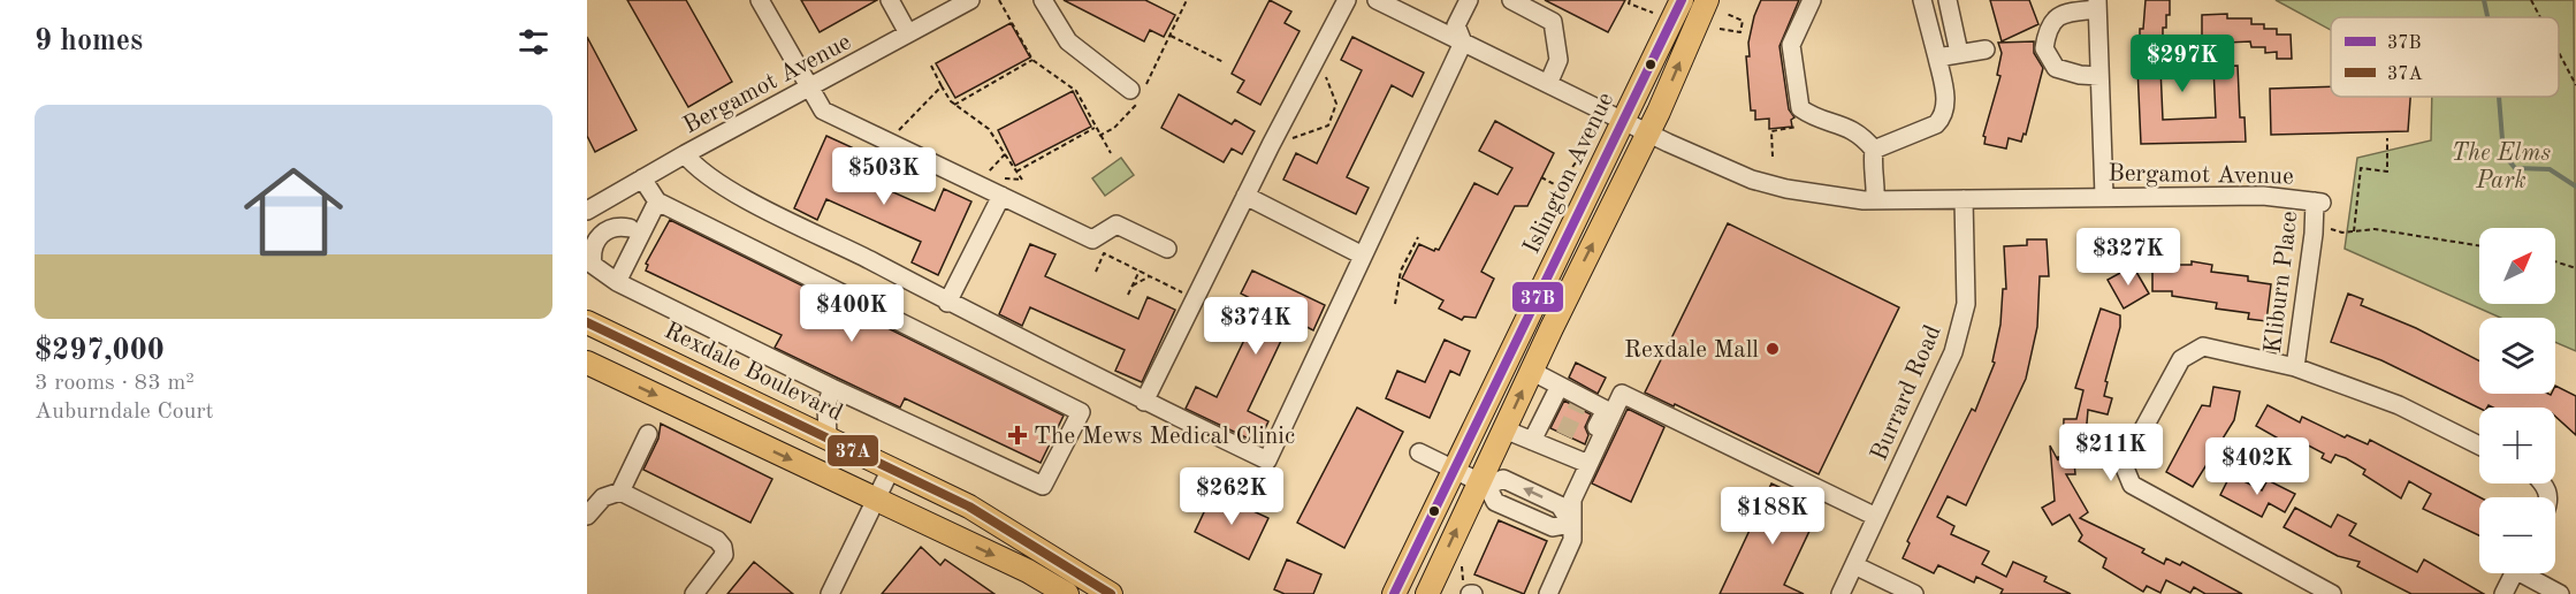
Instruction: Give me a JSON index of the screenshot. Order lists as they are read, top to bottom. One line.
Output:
{"streets":{"main road":["Islington Avenue","Rexdale Boulevard"],"street":["Bergamot Avenue","Kliburn Place","Burrard Road"]},"crossings":[["Bergamot Avenue","Islington Avenue"],["Bergamot Avenue","Kliburn Place"],["Bergamot Avenue","Burrard Road"]],"parks":["The Elms Park"],"places":{"other":["Rexdale Mall"],"health":["The Mews Medical Clinic"]},"lines":["transit line 37B","transit line 37A"],"legend":["37B","37A"],"north":"top right","page":{"heading":"9 homes","price":["$297K","$503K","$327K","$400K","$374K","$211K","$402K","$262K","$188K"],"list":[{"name":"$297,000","note":"3 rooms · 83 m² · Auburndale Court"}],"map_buttons":["+","−"]}}
